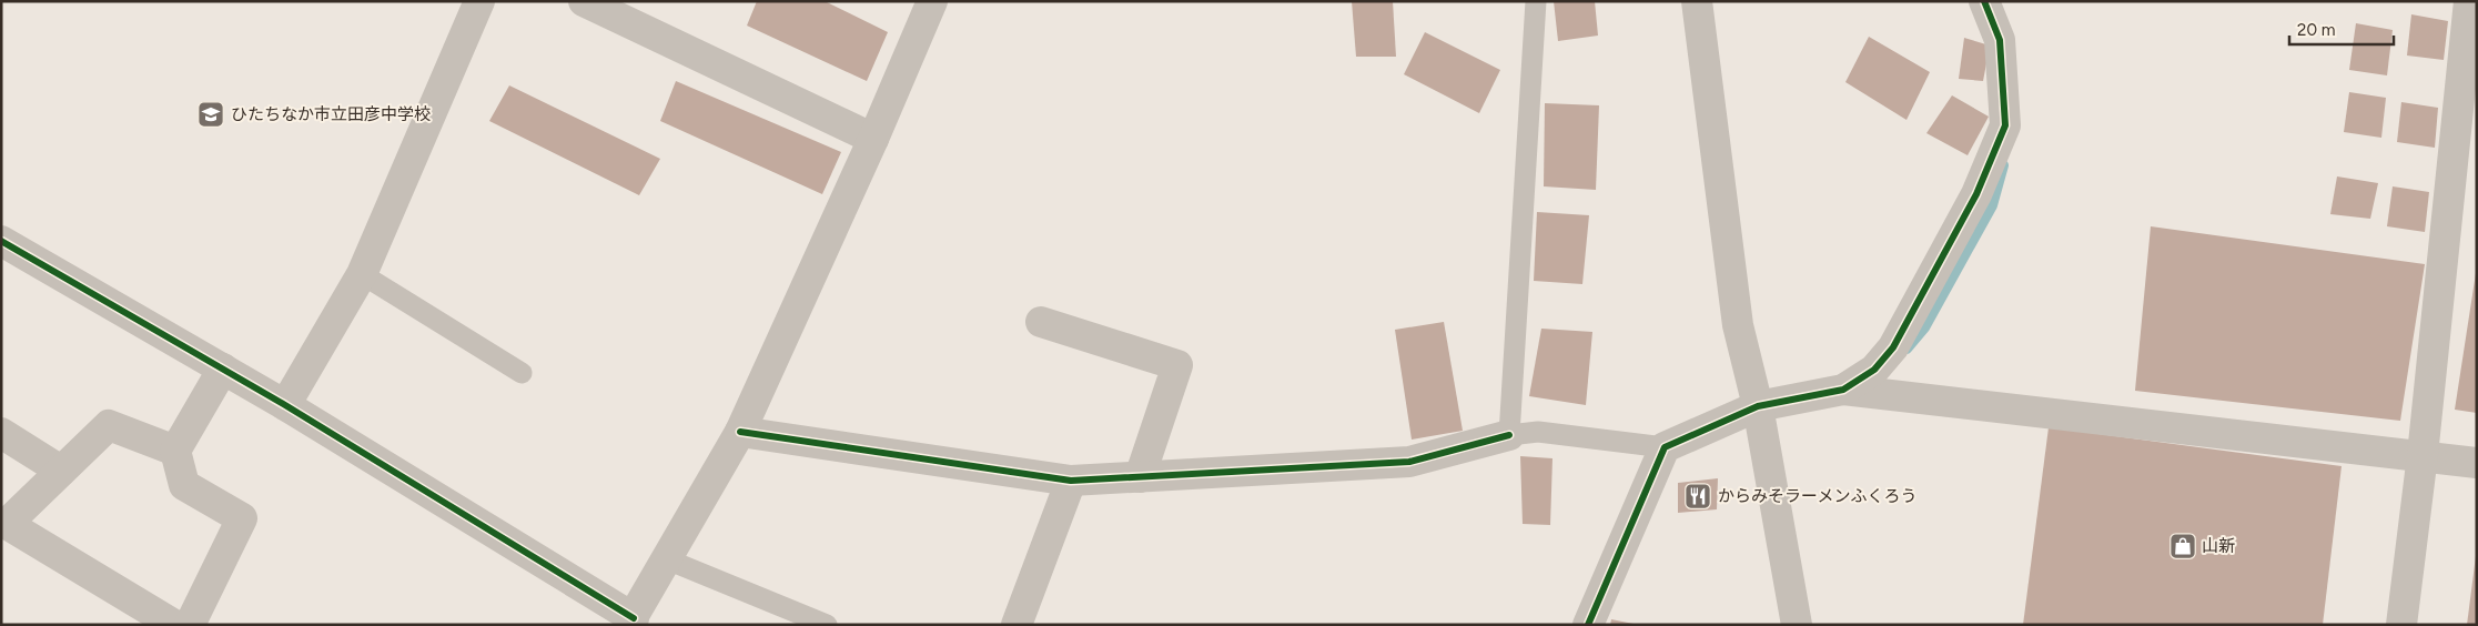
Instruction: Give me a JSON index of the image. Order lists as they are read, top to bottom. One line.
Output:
{"places":{"school or university":["ひたちなか市立田彦中学校"],"restaurant":["からみそラーメンふくろう"],"shop":["山新"]},"scale_bar":"20 m"}
